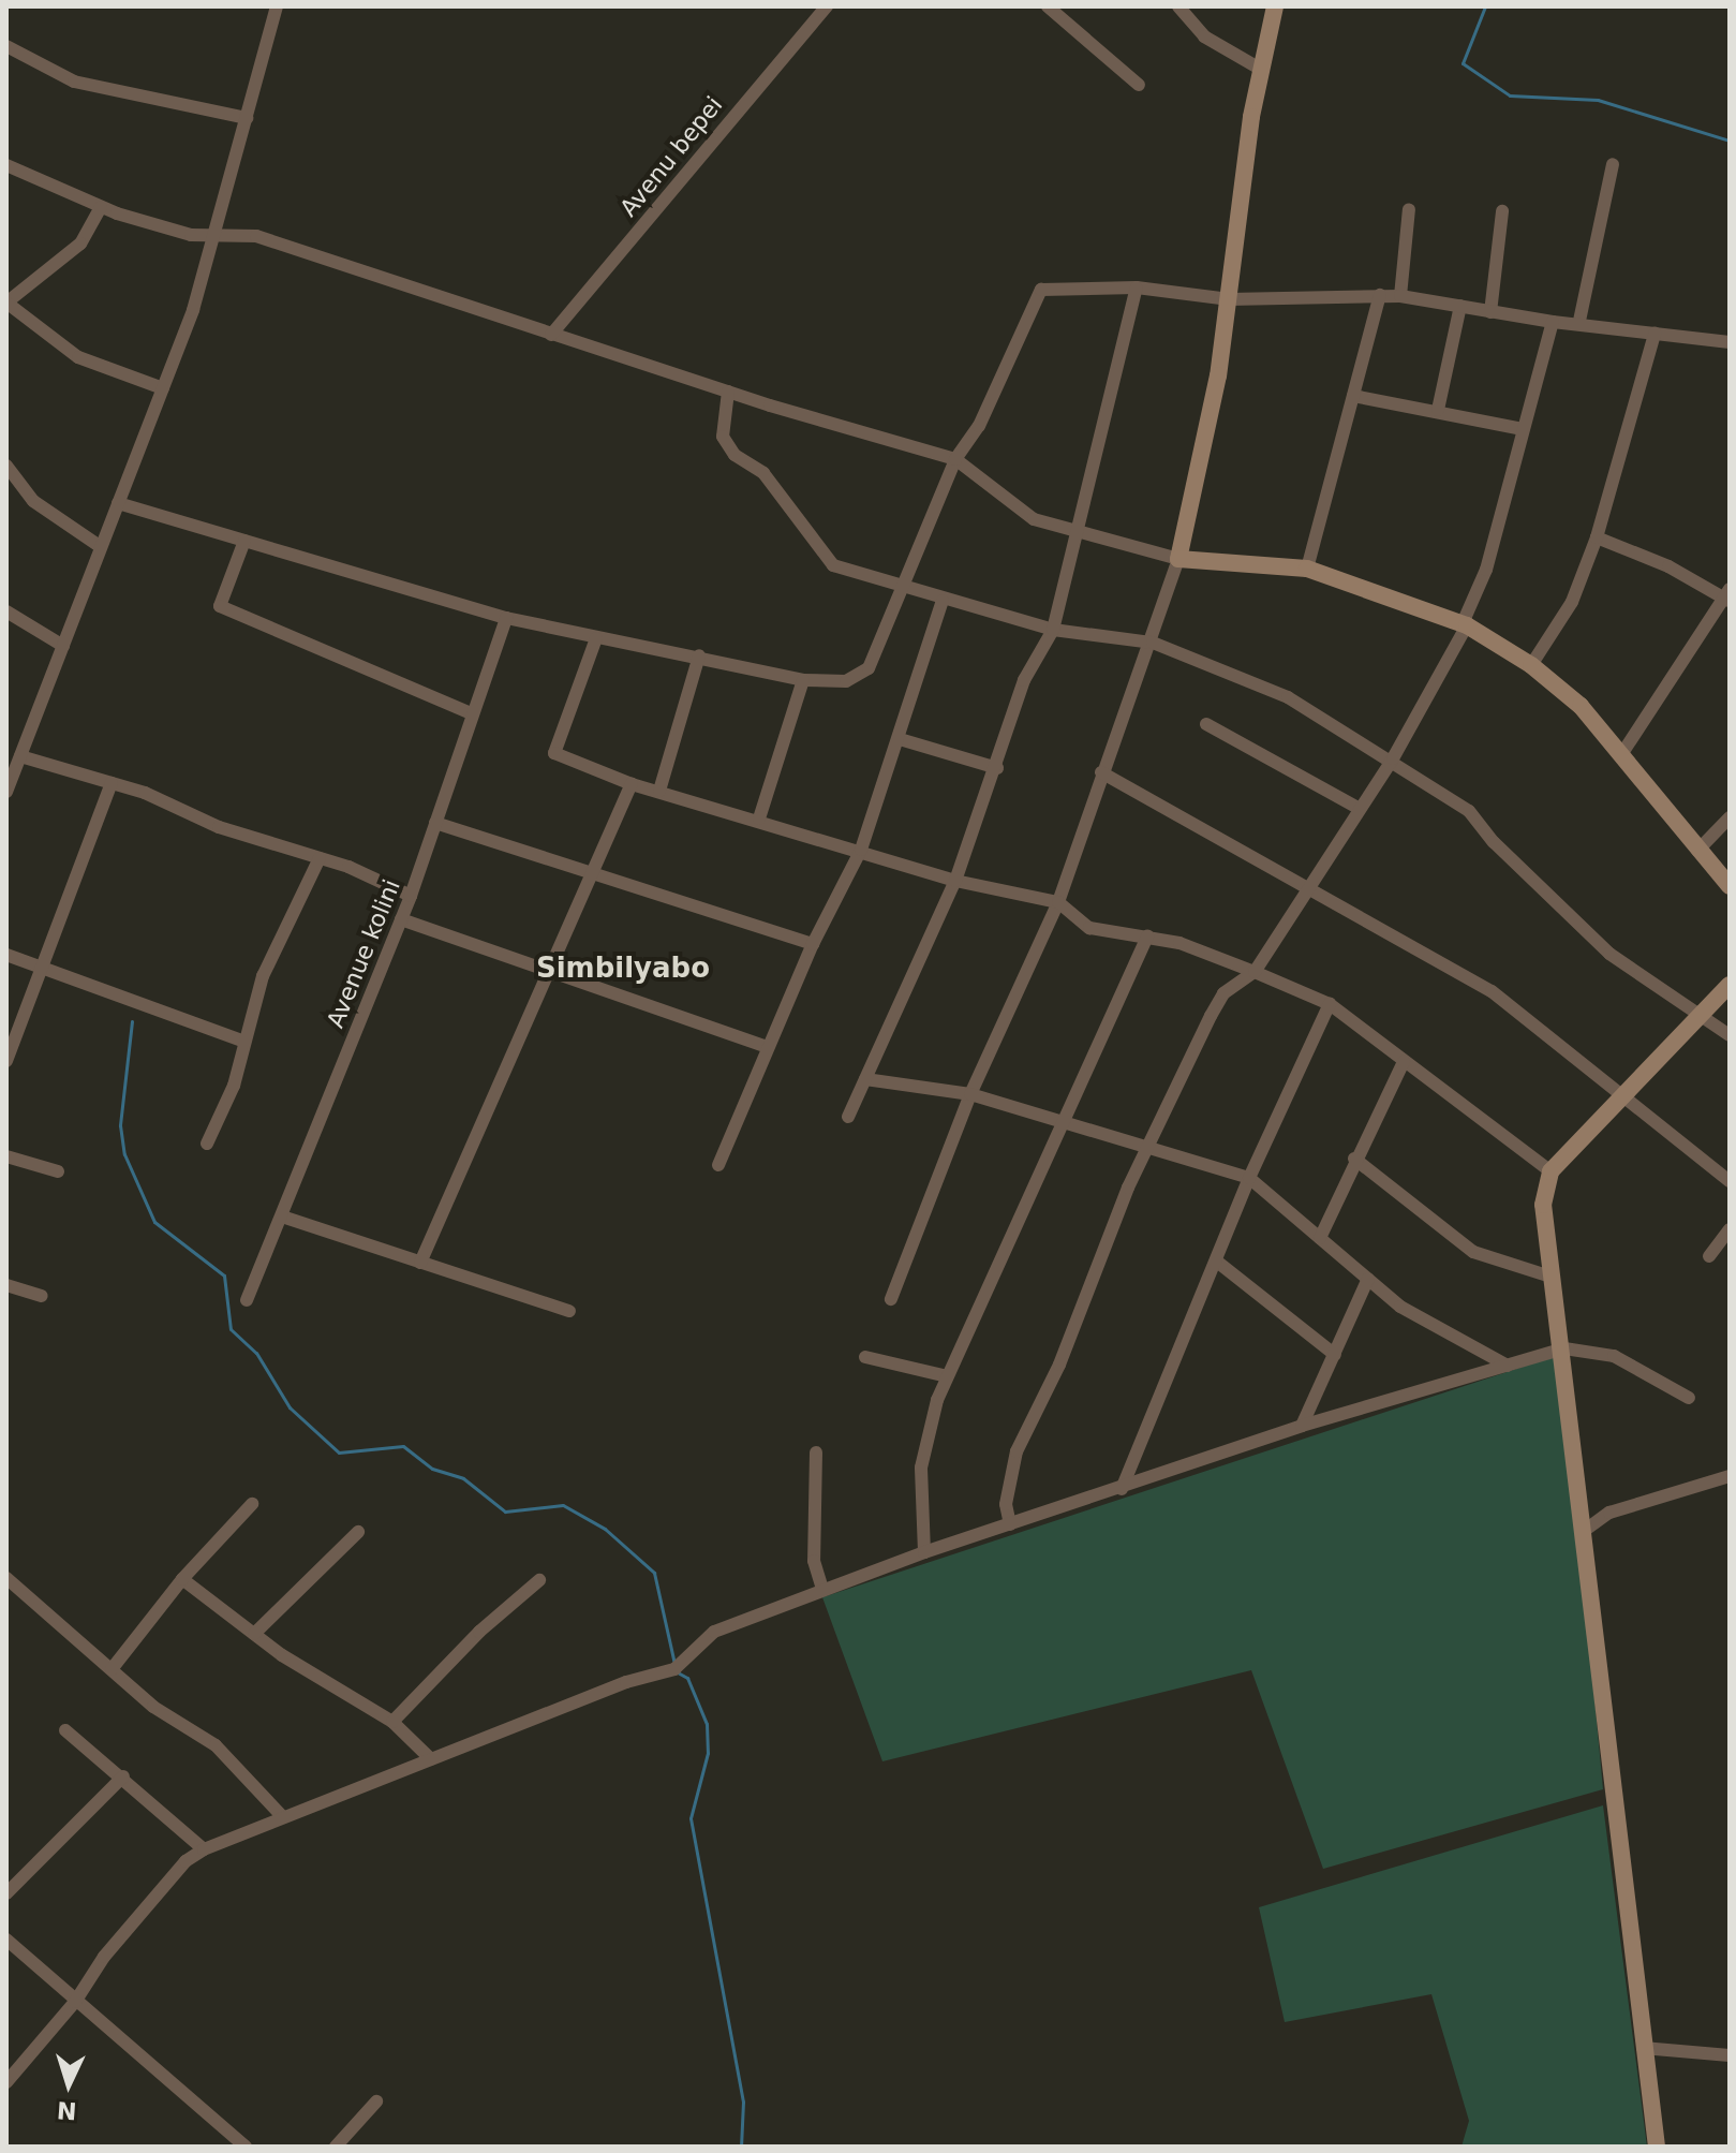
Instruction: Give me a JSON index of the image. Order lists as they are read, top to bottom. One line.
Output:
{"streets":{"street":["Avenu bepei","Avenue kolini"]},"districts":["Simbilyabo"],"north":"bottom"}
